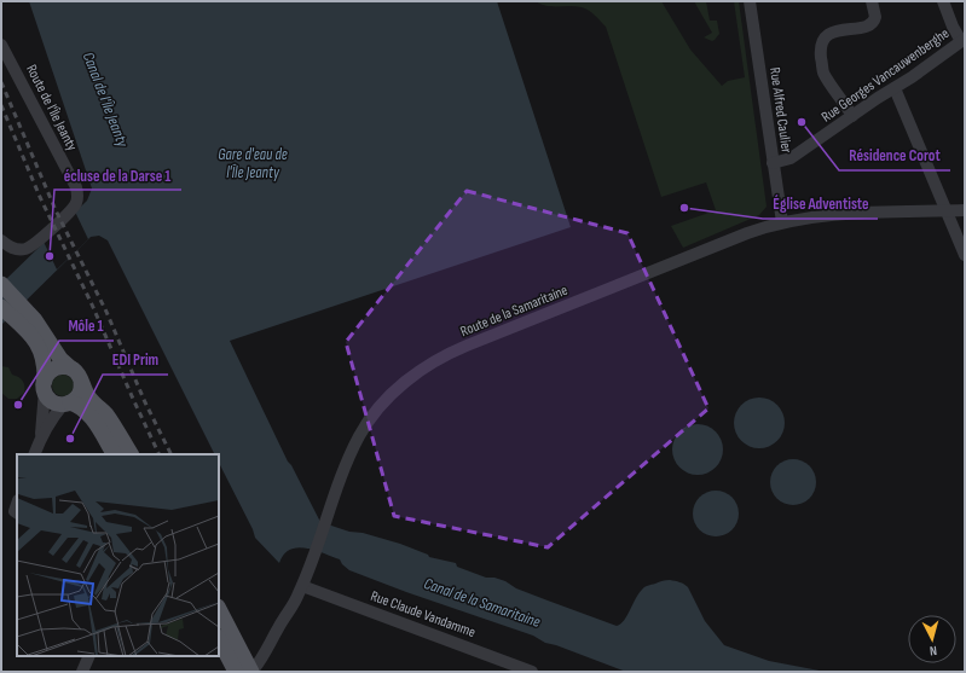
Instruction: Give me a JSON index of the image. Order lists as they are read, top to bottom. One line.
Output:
{"streets":{"street":["Rue Georges Vancauwenberghe","Route de l'Île Jeanty","Rue Alfred Caulier","Route de la Samaritaine","Rue Claude Vandamme"]},"crossings":[["Rue Georges Vancauwenberghe","Rue Alfred Caulier"],["Rue Alfred Caulier","Route de la Samaritaine"],["Route de la Samaritaine","Rue Claude Vandamme"]],"water":["Canal de l'Île Jeanty","Gare d'eau de l'Île Jeanty","Canal de la Samaritaine"],"places":["Résidence Corot","Église Adventiste","écluse de la Darse 1","Môle 1","EDI Prim"],"north":"bottom"}
